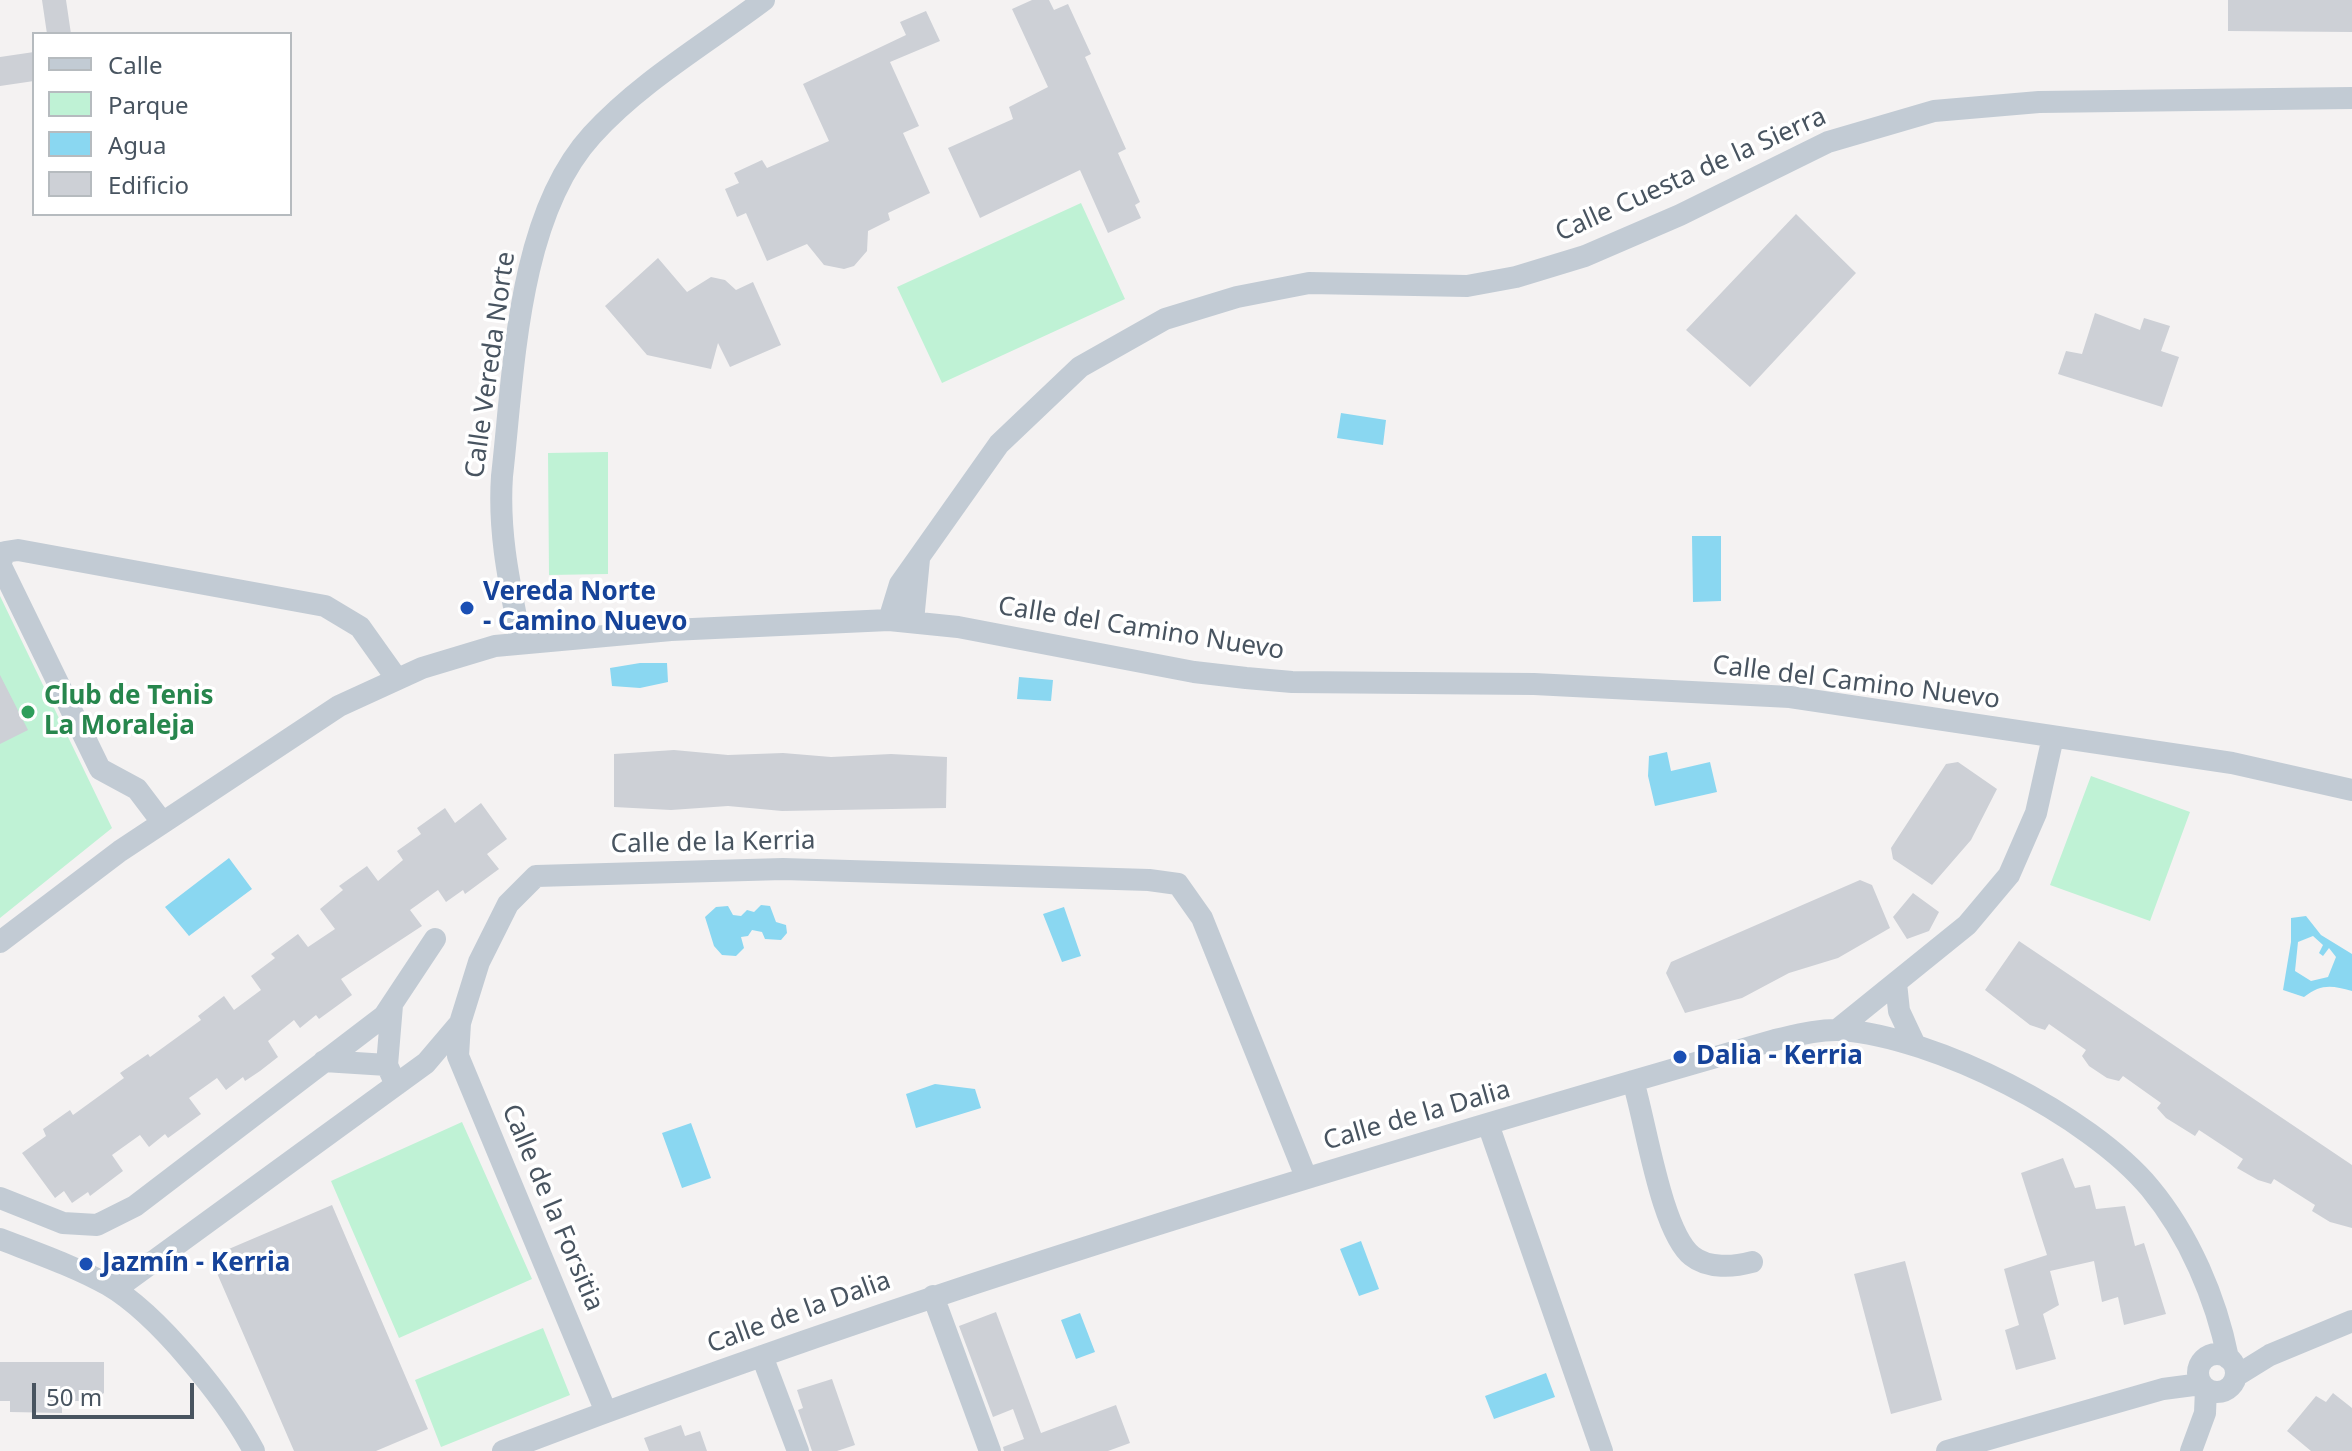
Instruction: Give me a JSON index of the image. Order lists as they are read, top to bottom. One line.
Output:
{"streets":{"street":["Calle Cuesta de la Sierra","Calle Vereda Norte","Calle del Camino Nuevo","Calle de la Kerria","Calle de la Dalia","Calle de la Forsitia"]},"crossings":[["Calle Cuesta de la Sierra","Calle del Camino Nuevo"],["Calle Vereda Norte","Calle del Camino Nuevo"],["Calle de la Kerria","Calle de la Dalia"],["Calle de la Kerria","Calle de la Forsitia"],["Calle de la Dalia","Calle de la Forsitia"]],"places":["Vereda Norte - Camino Nuevo","Club de Tenis La Moraleja","Dalia - Kerria","Jazmín - Kerria"],"legend":["Calle","Parque","Agua","Edificio"],"scale_bar":"50 m"}
